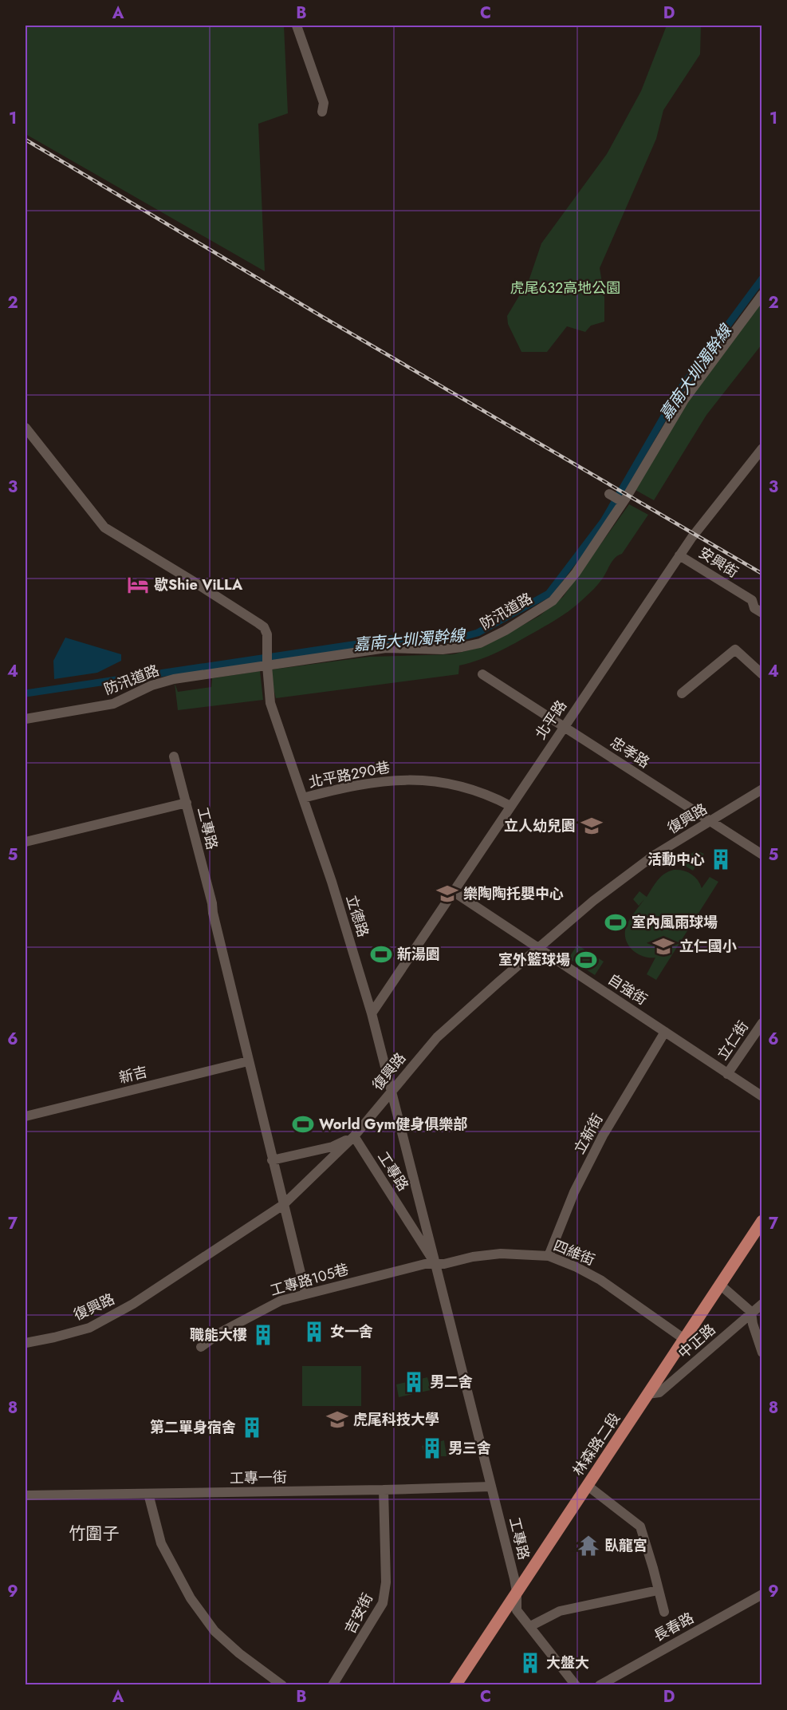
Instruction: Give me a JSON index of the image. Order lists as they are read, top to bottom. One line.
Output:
{"streets":{"main road":["林森路二段"],"street":["安興街","防汛道路","北平路","忠孝路","北平路290巷","復興路","工專路","立德路","自強街","立仁街","新吉","立新街","四維街","工專路105巷","中正路","工專一街","吉安街","長春路"]},"crossings":[["安興街","北平路"],["防汛道路","立德路"],["北平路","忠孝路"],["北平路","北平路290巷"],["北平路","立德路"],["北平路","自強街"],["忠孝路","復興路"],["北平路290巷","立德路"],["復興路","工專路"],["復興路","立德路"],["復興路","自強街"],["工專路","立德路"],["工專路","新吉"],["工專路","四維街"],["工專路","工專路105巷"],["工專路","林森路二段"],["工專路","工專一街"],["立德路","四維街"],["立德路","工專路105巷"],["自強街","立仁街"],["自強街","立新街"],["立新街","四維街"],["四維街","工專路105巷"],["四維街","林森路二段"],["中正路","林森路二段"],["工專一街","吉安街"]],"districts":["竹圍子"],"water":["嘉南大圳濁幹線"],"parks":["虎尾632高地公園"],"places":{"hotel":["歇Shie ViLLA"],"school or university":["立人幼兒園","樂陶陶托嬰中心","立仁國小","虎尾科技大學"],"building":["活動中心","女一舍","職能大樓","男二舍","第二單身宿舍","男三舍","大盤大"],"sports":["室內風雨球場","新湯園","室外籃球場","World Gym健身俱樂部"],"temple":["臥龍宮"]},"grid":{"columns":["A","B","C","D"],"rows":["1","2","3","4","5","6","7","8","9"]}}
